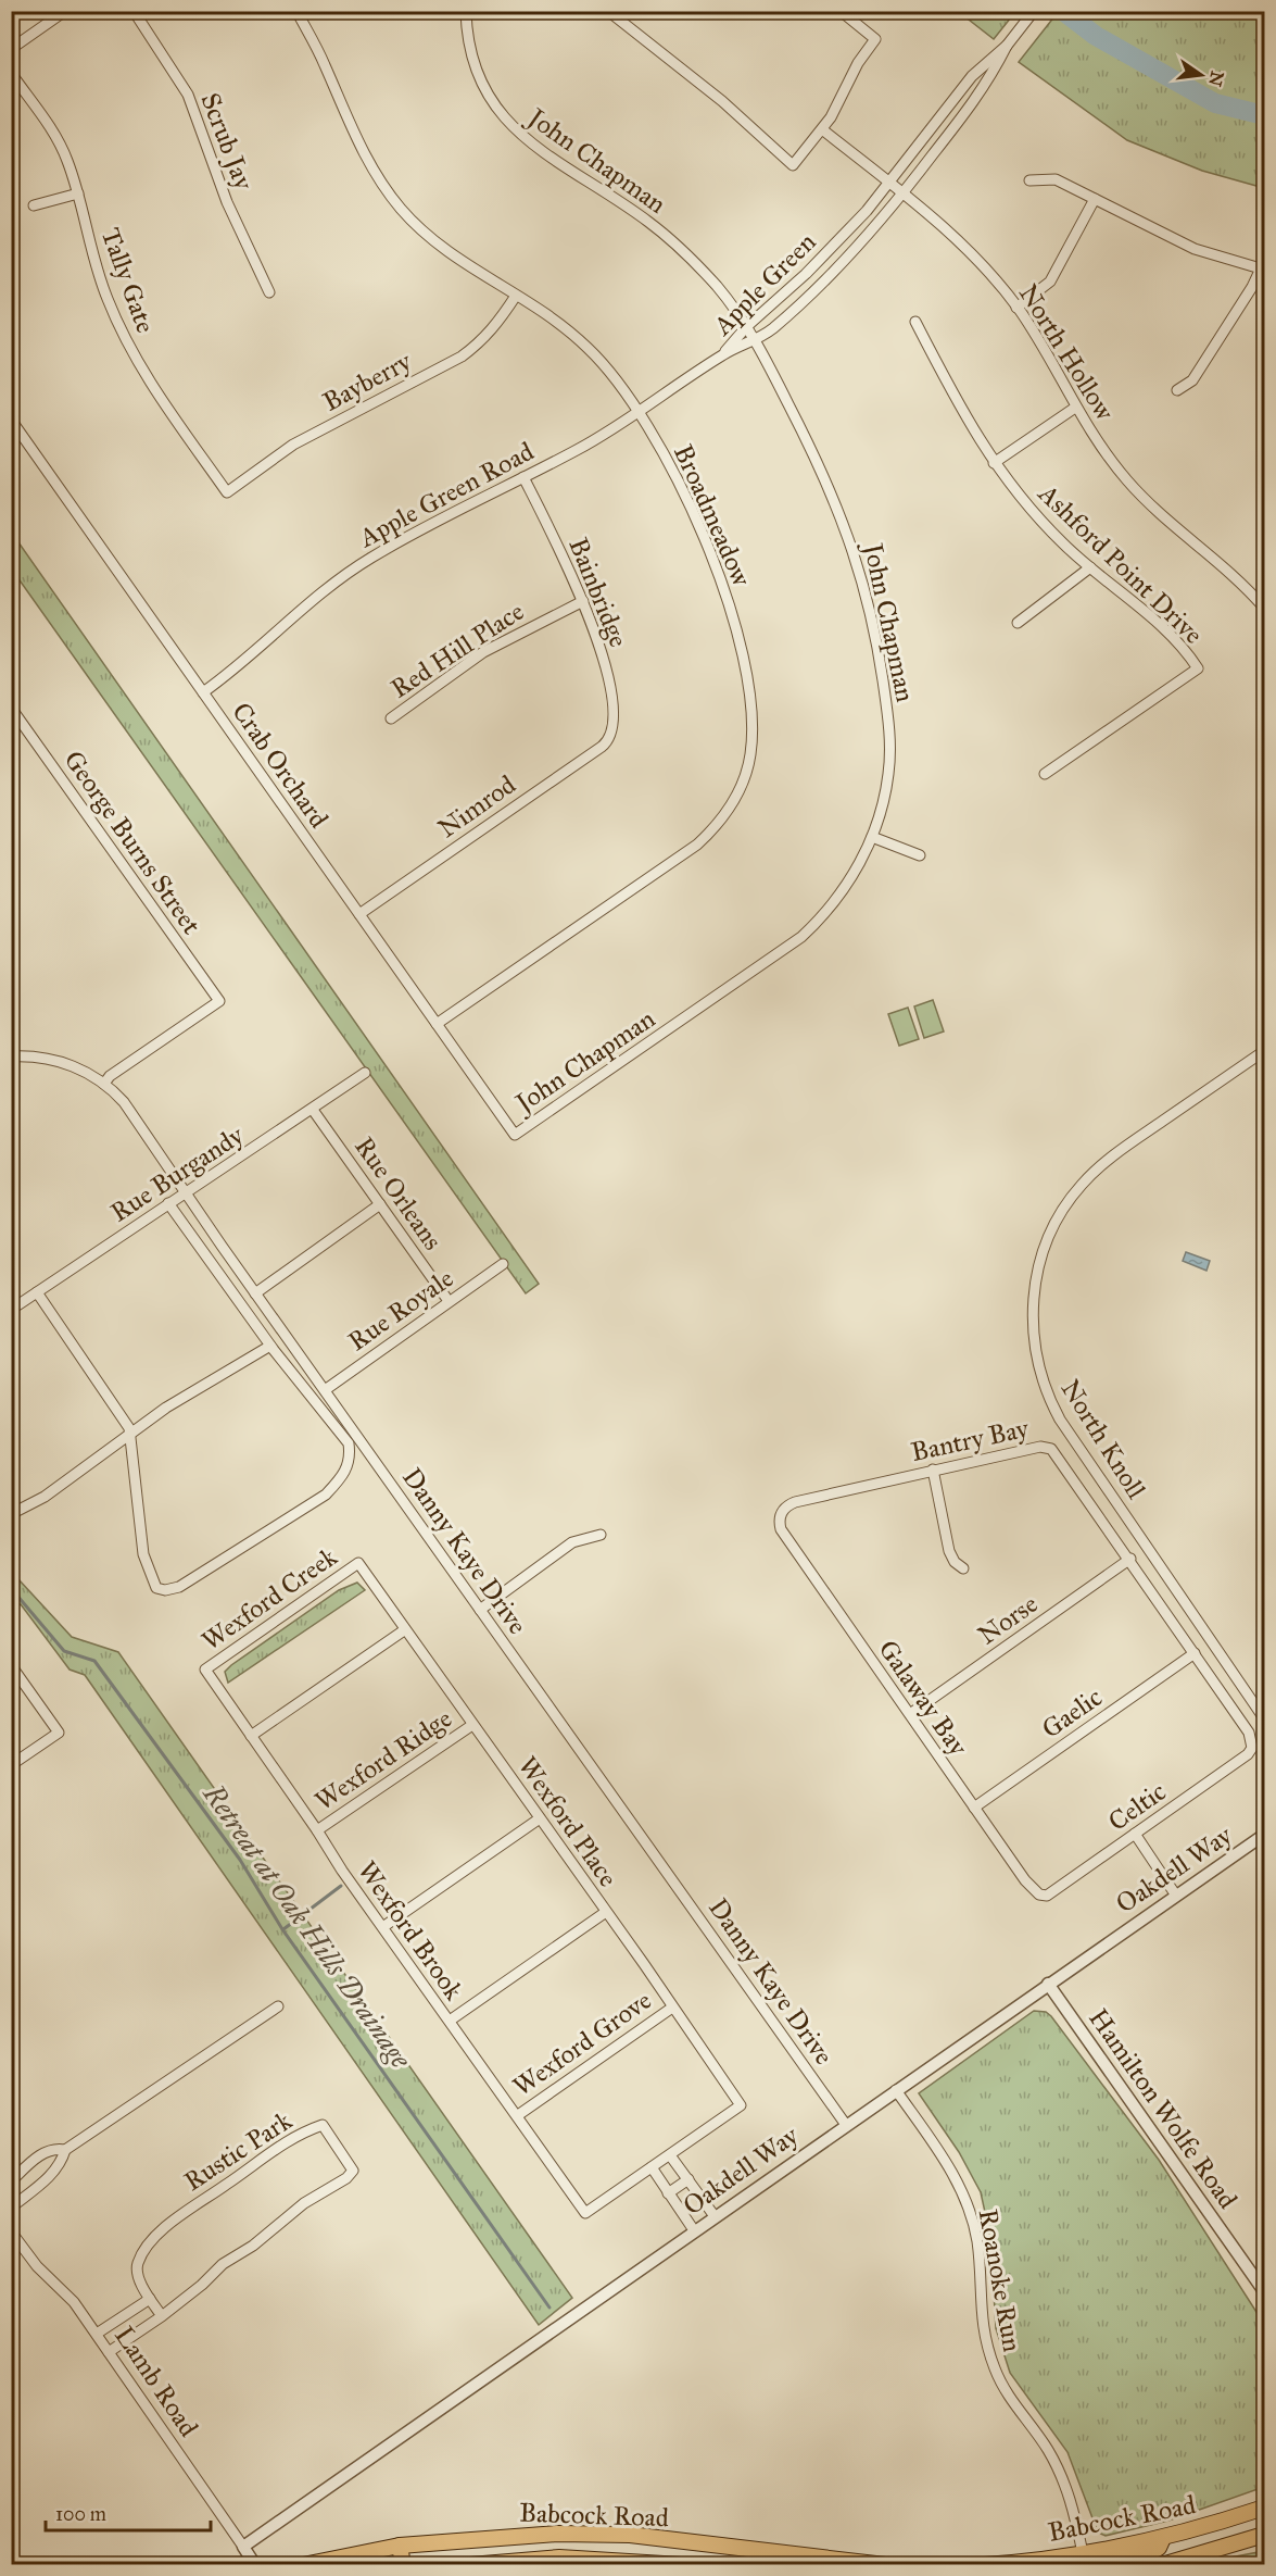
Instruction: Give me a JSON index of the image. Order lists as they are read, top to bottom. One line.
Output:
{"streets":{"main road":["Babcock Road"],"street":["Scrub Jay","John Chapman","Tally Gate","Apple Green","North Hollow","Bayberry","Apple Green Road","Broadmeadow","Ashford Point Drive","Bainbridge","Red Hill Place","Crab Orchard","Nimrod","George Burns Street","Rue Burgandy","Rue Orleans","Rue Royale","North Knoll","Bantry Bay","Danny Kaye Drive","Wexford Creek","Norse","Galaway Bay","Gaelic","Wexford Ridge","Celtic","Wexford Place","Oakdell Way","Wexford Brook","Wexford Grove","Hamilton Wolfe Road","Rustic Park","Roanoke Run","Lamb Road"]},"crossings":[["John Chapman","Apple Green"],["John Chapman","Crab Orchard"],["Tally Gate","Bayberry"],["Apple Green","North Hollow"],["Apple Green","Apple Green Road"],["Bayberry","Broadmeadow"],["Apple Green Road","Broadmeadow"],["Apple Green Road","Bainbridge"],["Apple Green Road","Crab Orchard"],["Broadmeadow","Crab Orchard"],["Bainbridge","Red Hill Place"],["Bainbridge","Nimrod"],["Crab Orchard","Nimrod"],["George Burns Street","Danny Kaye Drive"],["Rue Burgandy","Rue Orleans"],["Rue Burgandy","Danny Kaye Drive"],["Rue Orleans","Rue Royale"],["Rue Royale","Danny Kaye Drive"],["Bantry Bay","Norse"],["Bantry Bay","Galaway Bay"],["Bantry Bay","Gaelic"],["Bantry Bay","Celtic"],["Danny Kaye Drive","Oakdell Way"],["Wexford Creek","Wexford Place"],["Wexford Creek","Wexford Brook"],["Norse","Galaway Bay"],["Galaway Bay","Gaelic"],["Galaway Bay","Celtic"],["Wexford Ridge","Wexford Place"],["Wexford Ridge","Wexford Brook"],["Wexford Place","Wexford Grove"],["Oakdell Way","Hamilton Wolfe Road"],["Oakdell Way","Roanoke Run"],["Oakdell Way","Lamb Road"],["Wexford Brook","Wexford Grove"],["Rustic Park","Lamb Road"],["Roanoke Run","Babcock Road"]],"water":["Retreat at Oak Hills Drainage"],"scale_bar":"100 m","north":"right"}
